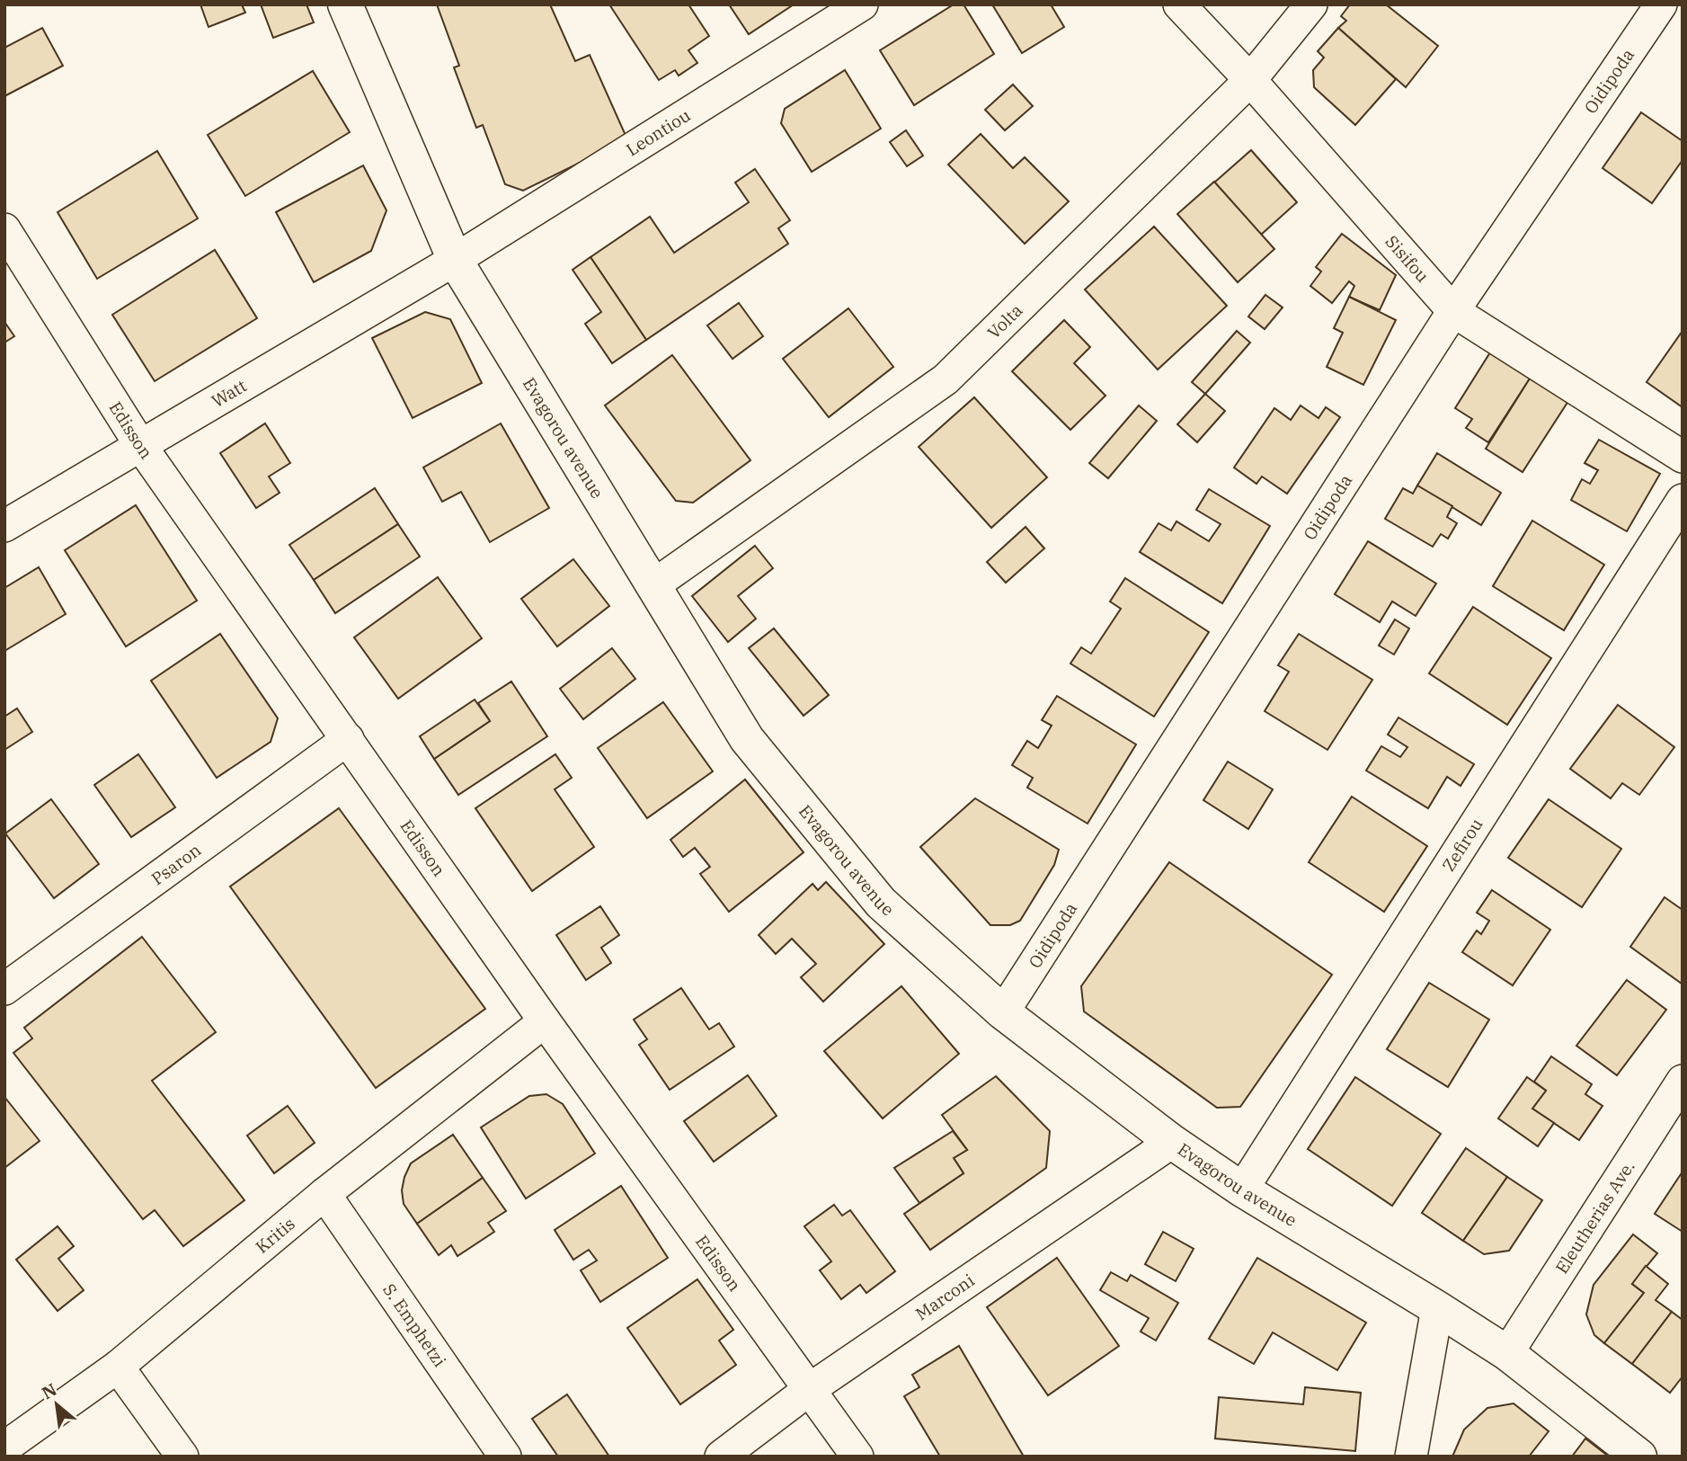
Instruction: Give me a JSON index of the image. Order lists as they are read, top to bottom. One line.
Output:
{"streets":{"street":["Oidipoda","Leontiou","Sisifou","Volta","Watt","Edisson","Evagorou avenue","Zefirou","Psaron","Eleutherias Ave.","Kritis","Marconi","S. Emphetzi"]},"crossings":[["Oidipoda","Sisifou"],["Oidipoda","Evagorou avenue"],["Leontiou","Watt"],["Leontiou","Evagorou avenue"],["Sisifou","Volta"],["Volta","Evagorou avenue"],["Watt","Edisson"],["Watt","Evagorou avenue"],["Edisson","Psaron"],["Edisson","Kritis"],["Edisson","Marconi"],["Evagorou avenue","Zefirou"],["Evagorou avenue","Eleutherias Ave."],["Evagorou avenue","Marconi"],["Kritis","S. Emphetzi"]],"north":"top left"}
